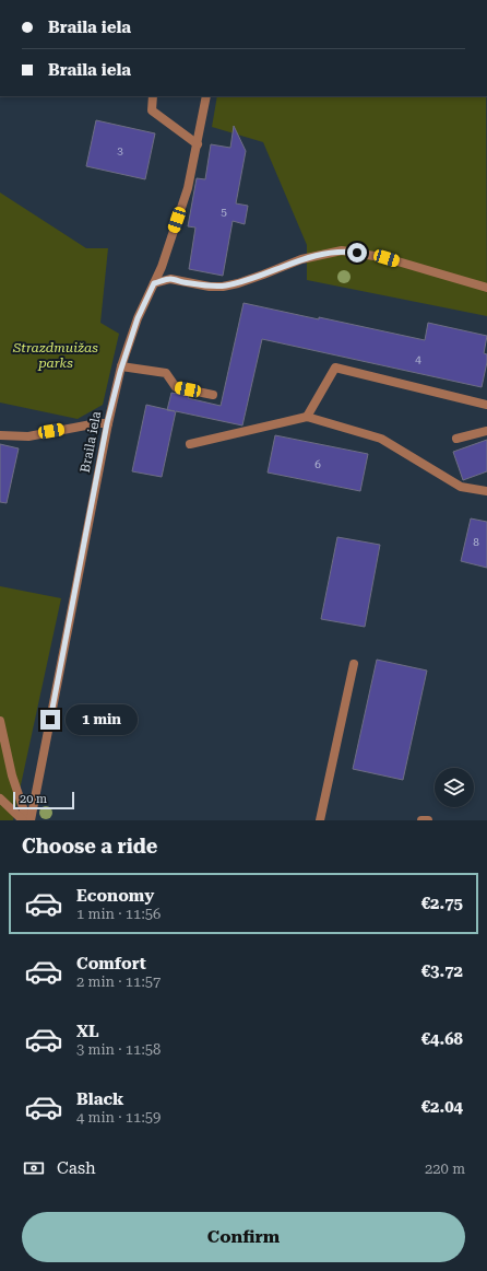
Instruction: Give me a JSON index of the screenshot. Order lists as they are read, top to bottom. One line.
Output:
{"streets":{"street":["Braila iela"]},"parks":["Strazdmuižas parks"],"house_numbers":["3","5","4","6","8"],"scale_bar":"20 m","page":{"banner":["Braila iela","Braila iela"],"bubble":"1 min","scale":"20 m","heading":"Choose a ride","list":[{"name":"Economy","note":"1 min · 11:56","value":"€2.75"},{"name":"Comfort","note":"2 min · 11:57","value":"€3.72"},{"name":"XL","note":"3 min · 11:58","value":"€4.68"},{"name":"Black","note":"4 min · 11:59","value":"€2.04"}],"pay":["Cash","220 m"],"buttons":"Confirm"}}
